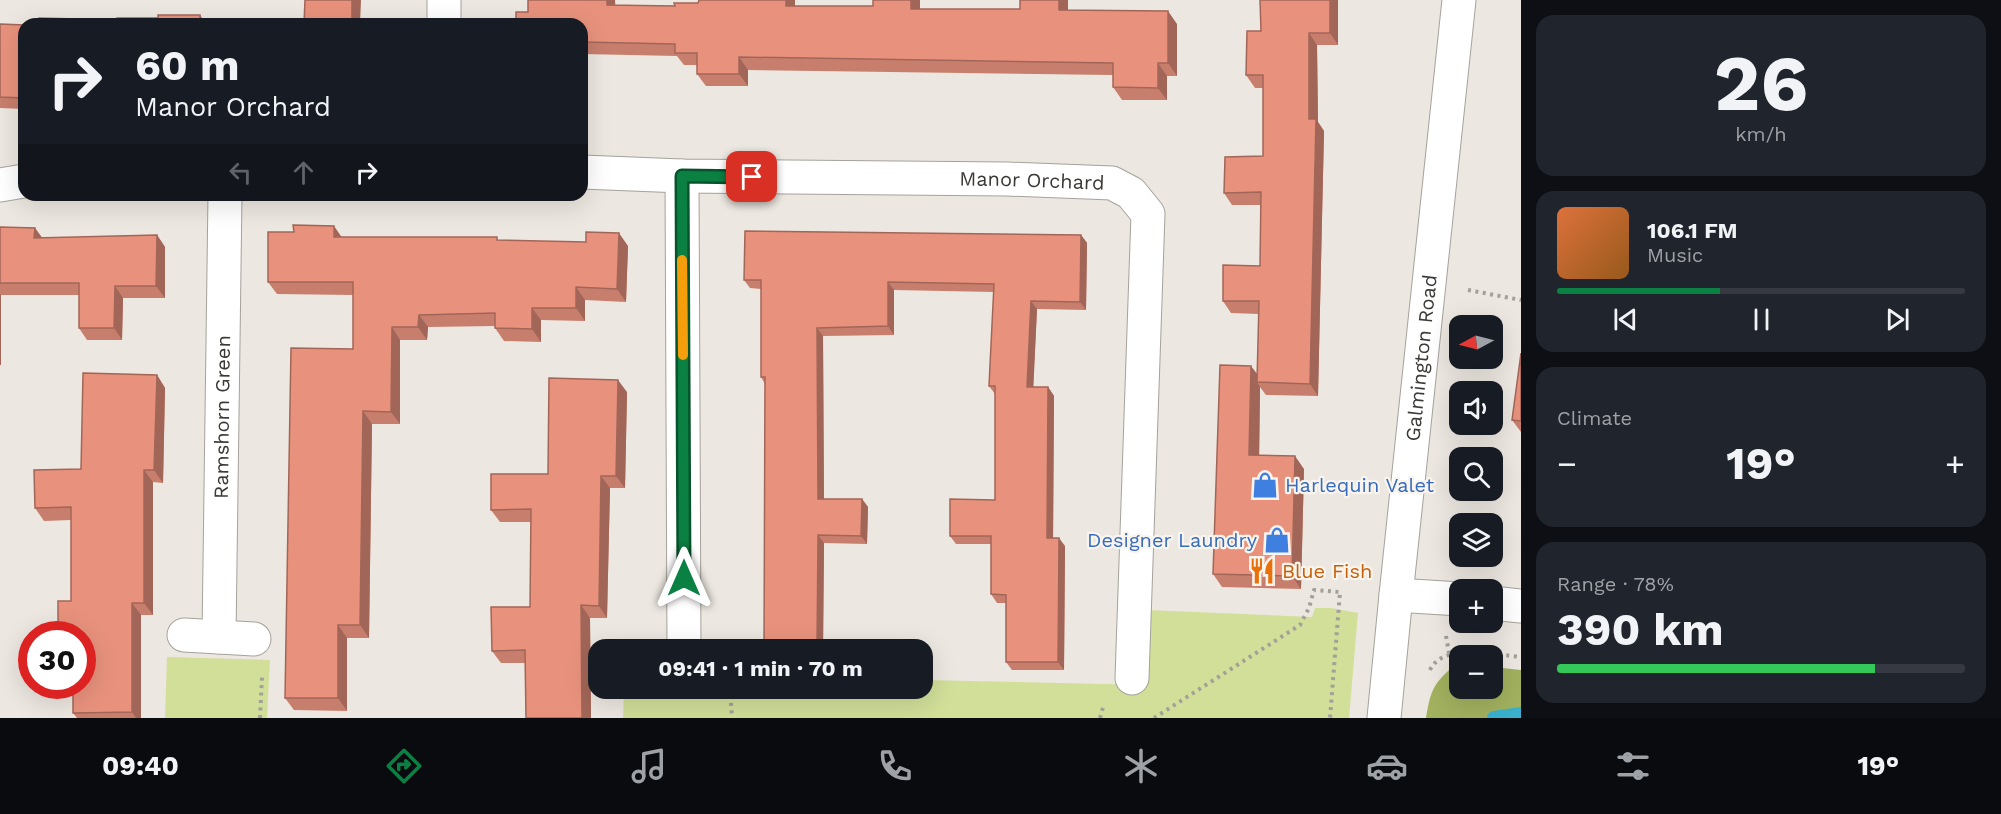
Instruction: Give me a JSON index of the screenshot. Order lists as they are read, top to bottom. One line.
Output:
{"streets":{"street":["Manor Orchard","Galmington Road","Ramshorn Green"]},"places":{"shop":["Harlequin Valet","Designer Laundry"],"restaurant":["Blue Fish"]},"north":"left","page":{"tile":[["26","km/h"],"Climate",["Range · 78%","390 km"]],"turn":["60 m","Manor Orchard"],"song":["106.1 FM","Music"],"map_buttons":["+","−"],"heat":["−","19°","+"],"limit":"30","trip":"09:41 · 1 min · 70 m","tabs":["09:40","19°"]}}
